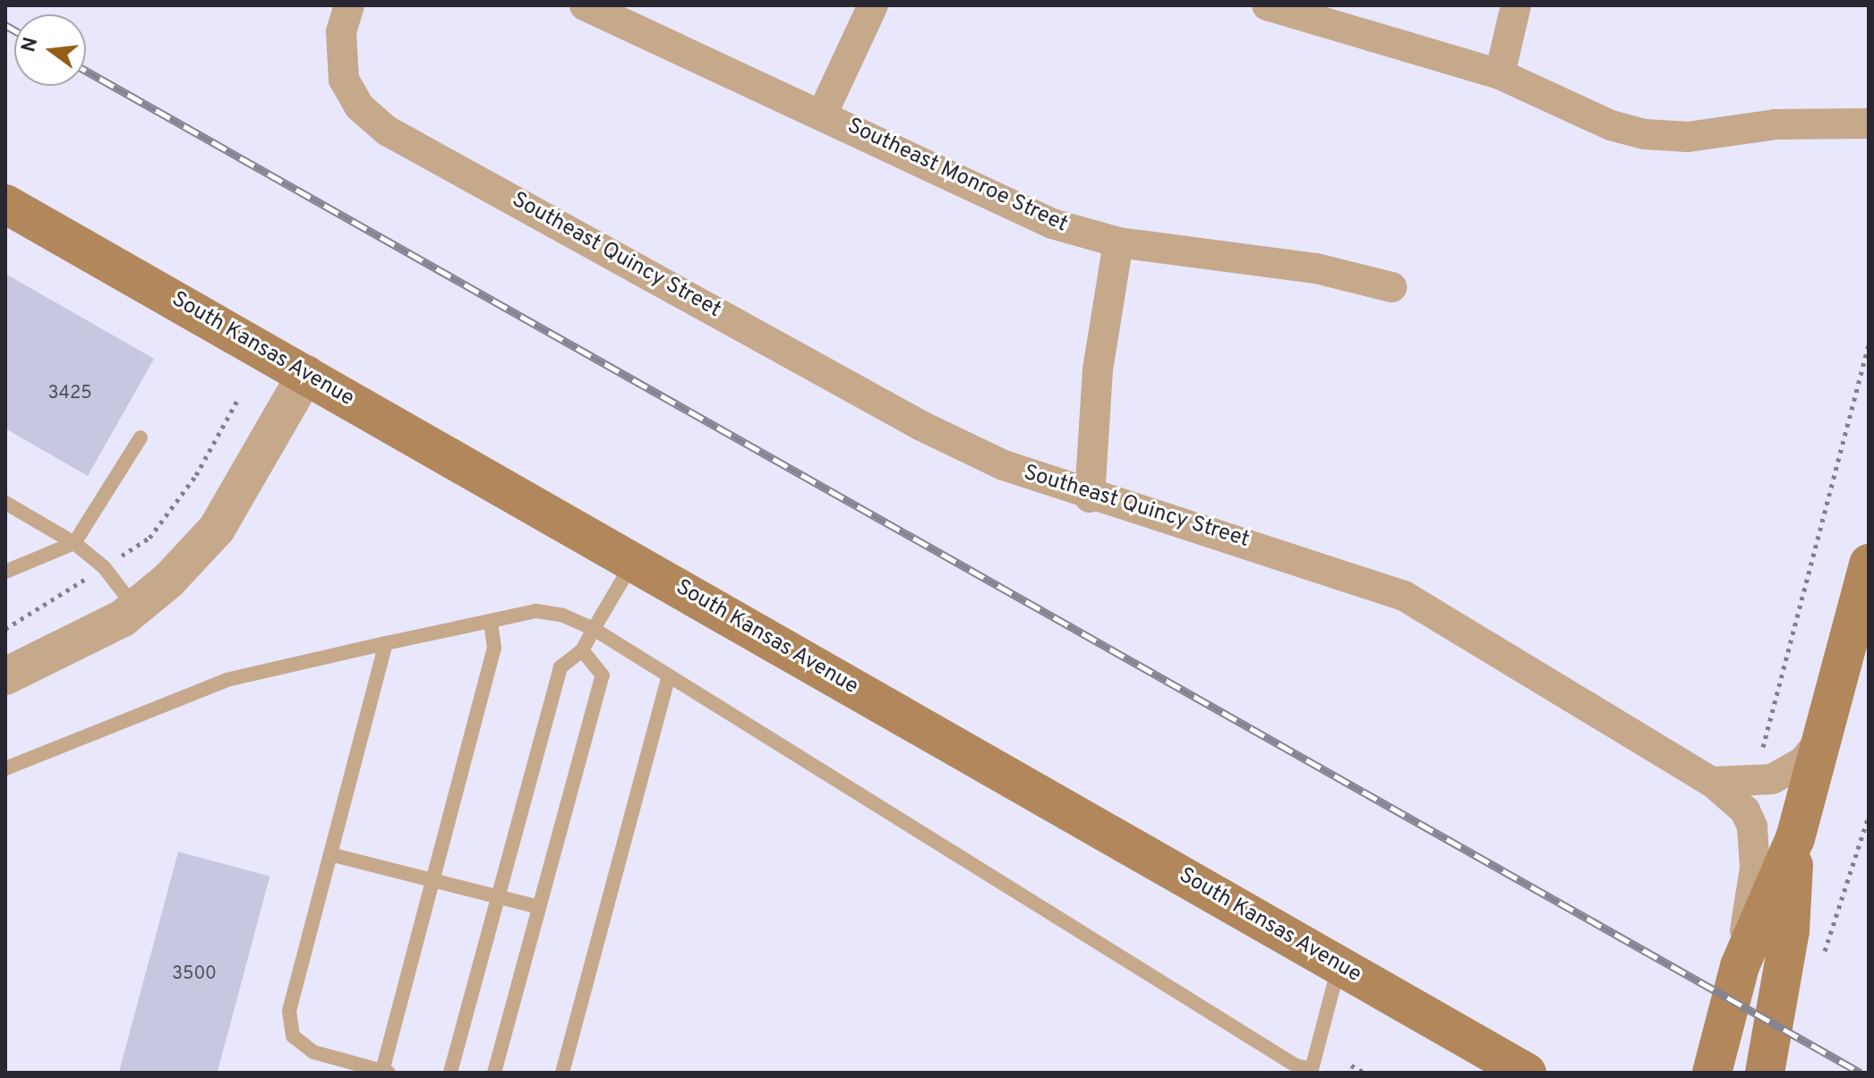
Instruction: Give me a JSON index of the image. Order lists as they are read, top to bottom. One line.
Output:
{"streets":{"main road":["South Kansas Avenue"],"street":["Southeast Monroe Street","Southeast Quincy Street"]},"house_numbers":["3425","3500"],"north":"left"}
